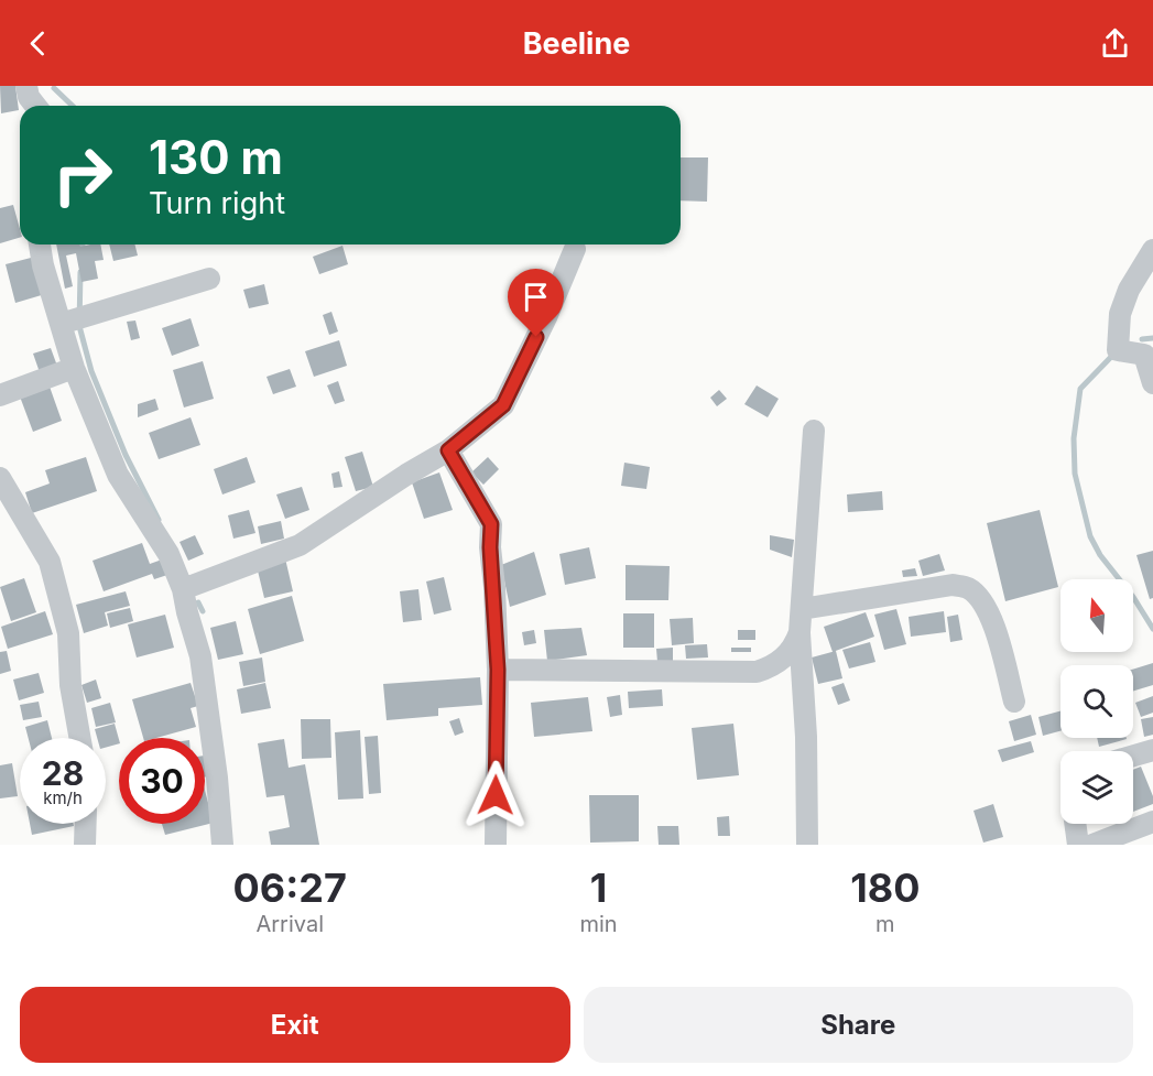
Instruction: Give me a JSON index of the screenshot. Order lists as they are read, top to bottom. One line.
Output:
{"north":"top","page":{"header":"Beeline","turn":["130 m","Turn right"],"speed":"28 km/h","limit":"30","eta":["06:27","Arrival","1","min","180","m"],"buttons":["Exit","Share"]}}
